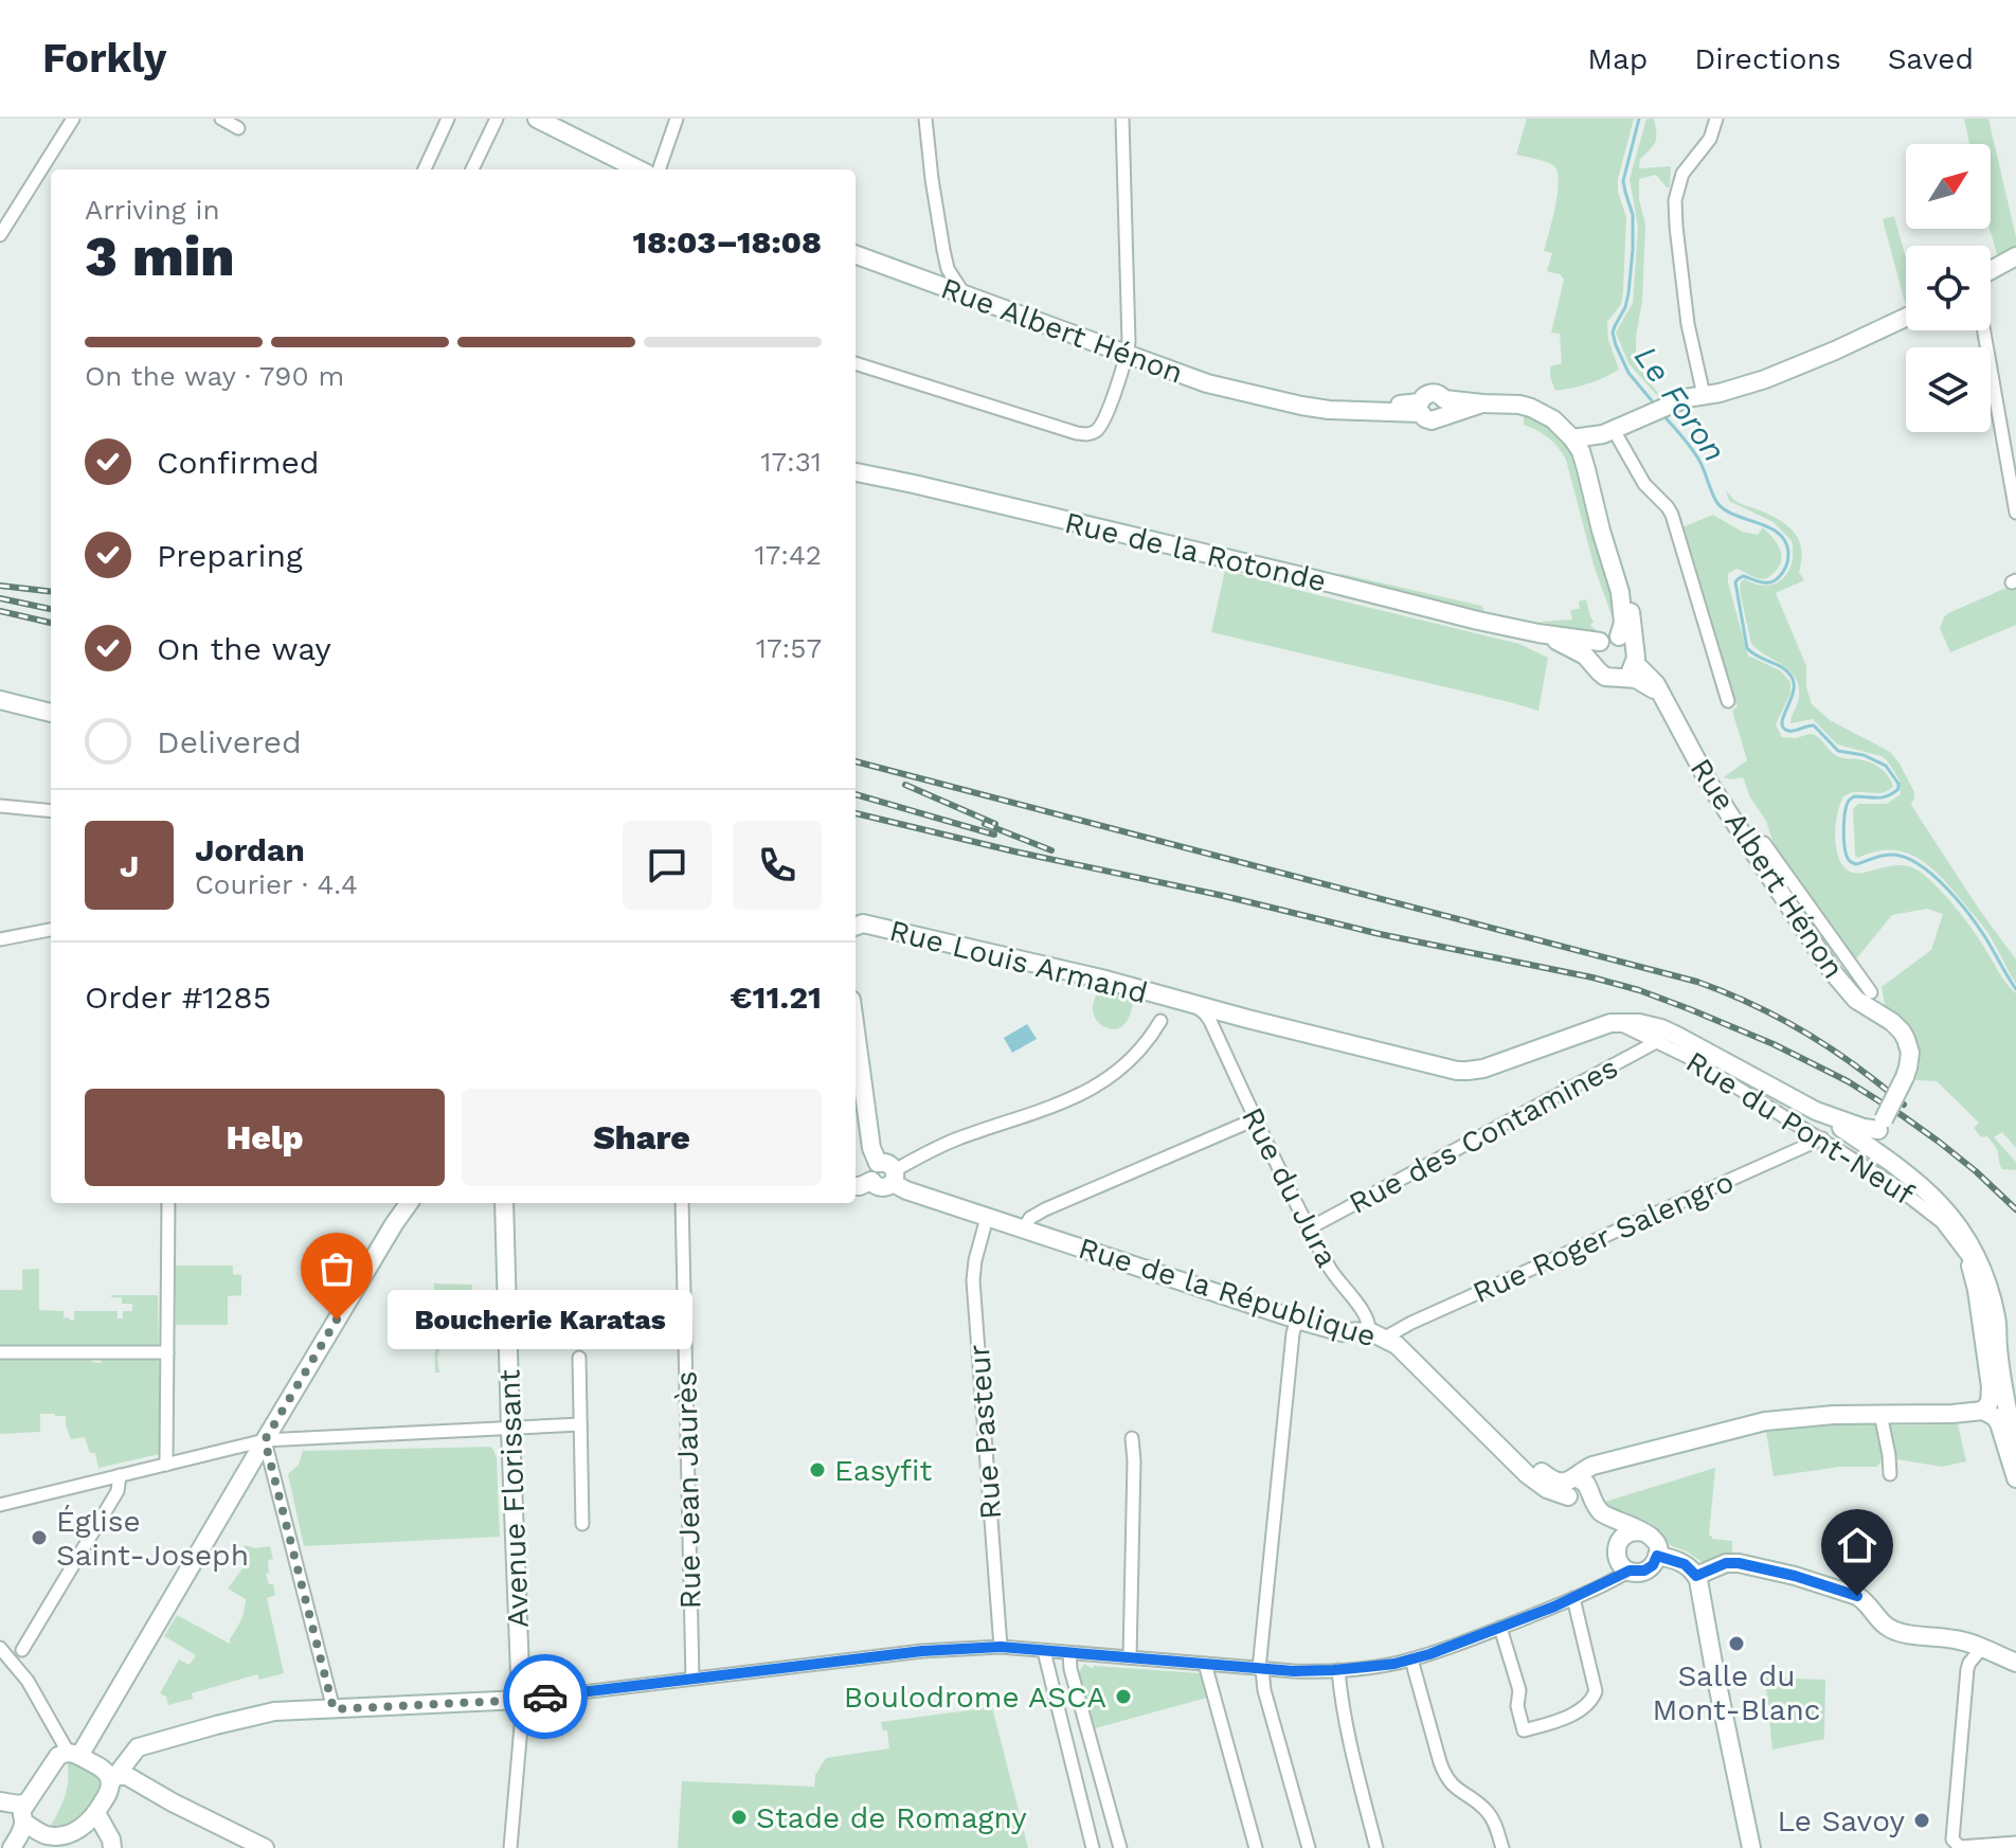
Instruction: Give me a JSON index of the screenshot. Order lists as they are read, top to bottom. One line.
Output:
{"streets":{"street":["Rue Albert Hénon","Rue de la Rotonde","Rue Louis Armand","Rue du Pont-Neuf","Rue des Contamines","Rue du Jura","Rue Roger Salengro","Rue de la République","Rue Pasteur","Rue Jean Jaurès","Avenue Florissant"]},"crossings":[["Rue Albert Hénon","Rue de la Rotonde"],["Rue Louis Armand","Rue du Pont-Neuf"],["Rue Louis Armand","Rue du Jura"],["Rue du Pont-Neuf","Rue des Contamines"],["Rue du Pont-Neuf","Rue Roger Salengro"],["Rue des Contamines","Rue du Jura"],["Rue du Jura","Rue Roger Salengro"],["Rue du Jura","Rue de la République"],["Rue Roger Salengro","Rue de la République"],["Rue de la République","Rue Pasteur"]],"water":["Le Foron"],"places":["Boucherie Karatas","Easyfit","Église Saint-Joseph","Salle du Mont-Blanc","Boulodrome ASCA","Stade de Romagny","Le Savoy"],"north":"top right","page":{"header":"Forkly","nav":["Map","Directions","Saved"],"heading":["3 min","Arriving in","18:03–18:08"],"panel":["Jordan","Courier · 4.4","Order #1285","€11.21"],"bar":"On the way · 790 m","list":[["Confirmed","17:31"],["Preparing","17:42"],["On the way","17:57"],"Delivered"],"round":"J","buttons":["Help","Share"],"bubble":"Boucherie Karatas"}}
